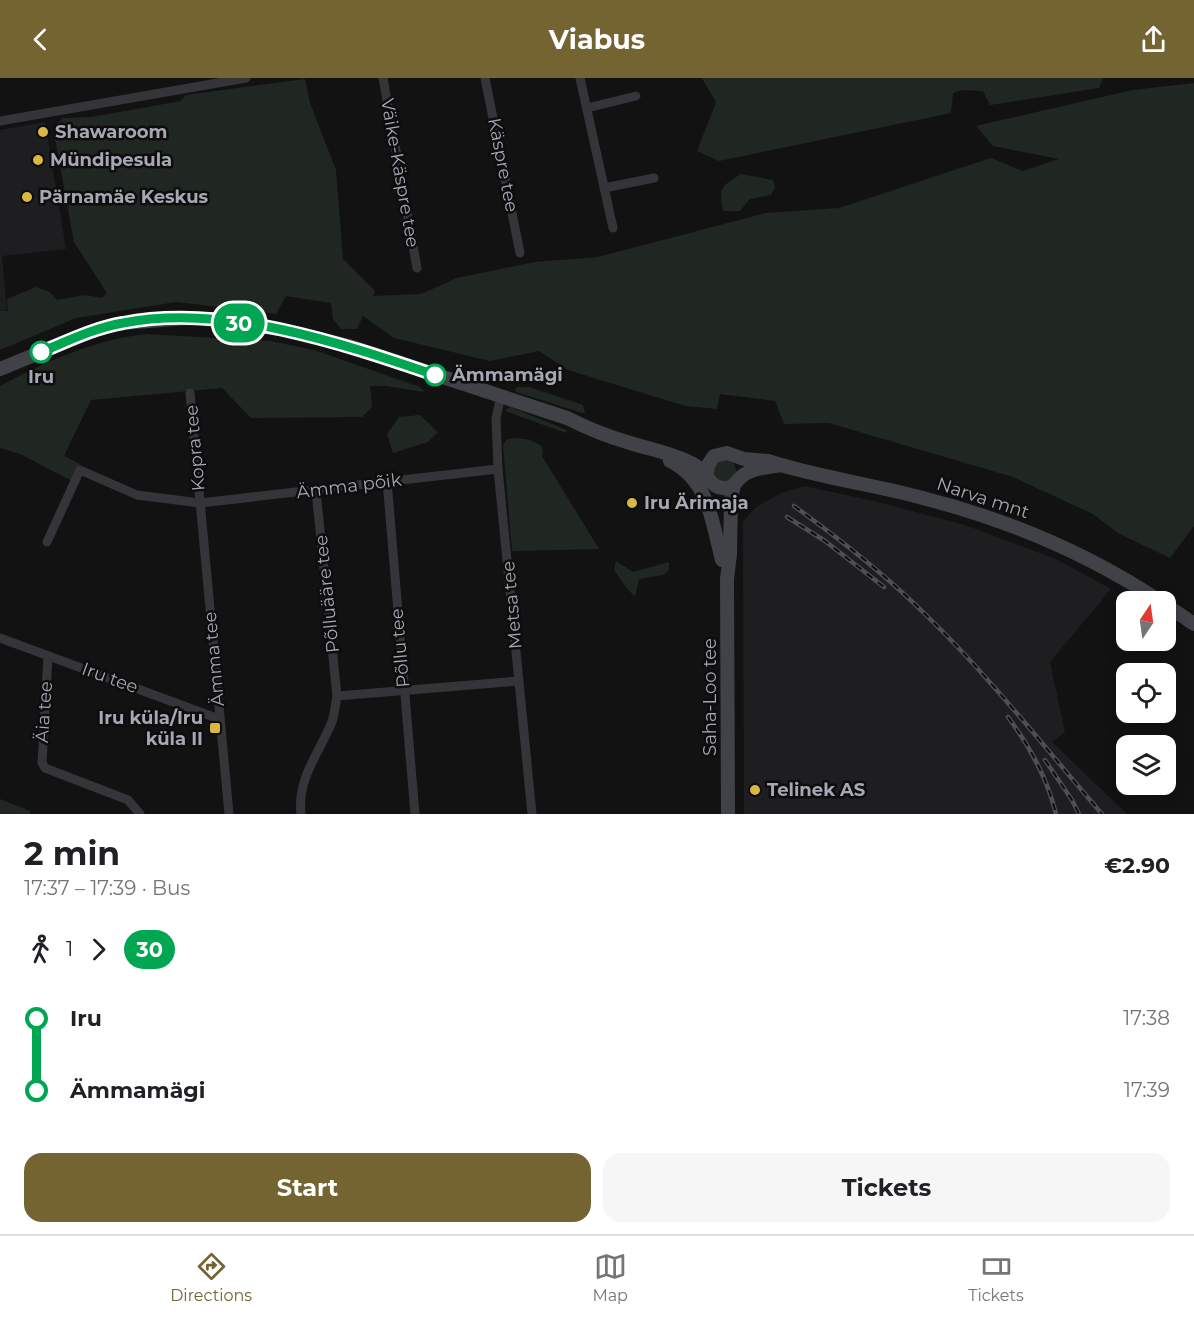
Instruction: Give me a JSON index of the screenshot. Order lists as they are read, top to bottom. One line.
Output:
{"streets":{"main road":["Narva mnt","Saha-Loo tee"],"street":["Käspre tee","Väike-Käspre tee","Kopra tee","Ämma põik","Põlluääre tee","Metsa tee","Põllu tee","Ämma tee","Iru tee","Äia tee"]},"crossings":[["Kopra tee","Ämma põik"],["Kopra tee","Ämma tee"],["Ämma põik","Põlluääre tee"],["Ämma põik","Metsa tee"],["Ämma põik","Põllu tee"],["Ämma põik","Ämma tee"],["Narva mnt","Metsa tee"],["Narva mnt","Saha-Loo tee"],["Ämma tee","Iru tee"],["Iru tee","Äia tee"]],"places":{"other":["Shawaroom","Mündipesula","Pärnamäe Keskus","Iru","Ämmamägi","Iru Ärimaja","Telinek AS"],"transit":["Iru küla/Iru küla II"]},"lines":["bus line 30"],"north":"top","page":{"header":"Viabus","on_map":"30","heading":["2 min","17:37 – 17:39 · Bus","€2.90"],"legs":["1","30"],"list":[{"name":"Iru","value":"17:38"},{"name":"Ämmamägi","value":"17:39"}],"buttons":["Start","Tickets"],"tabs":["Directions","Map","Tickets"]}}
